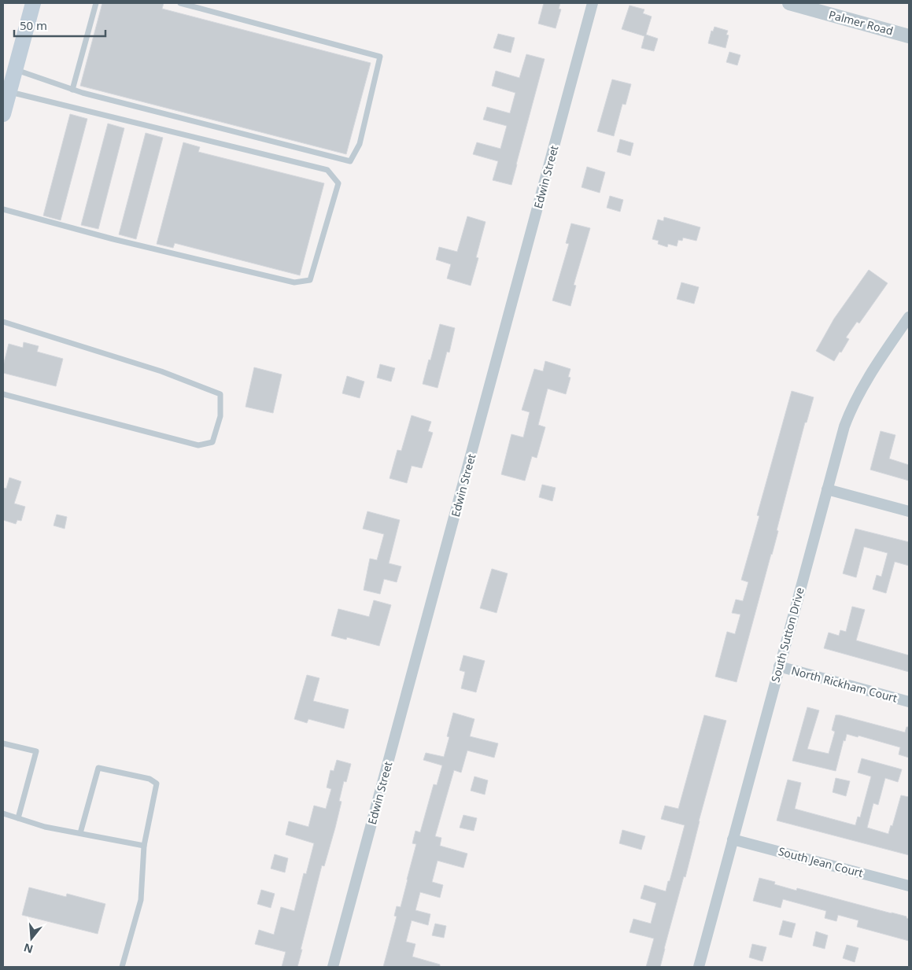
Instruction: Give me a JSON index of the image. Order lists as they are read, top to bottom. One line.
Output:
{"streets":{"street":["Palmer Road","Edwin Street","South Sutton Drive","North Rickham Court","South Jean Court"]},"crossings":[["South Sutton Drive","North Rickham Court"],["South Sutton Drive","South Jean Court"]],"scale_bar":"50 m","north":"bottom"}
